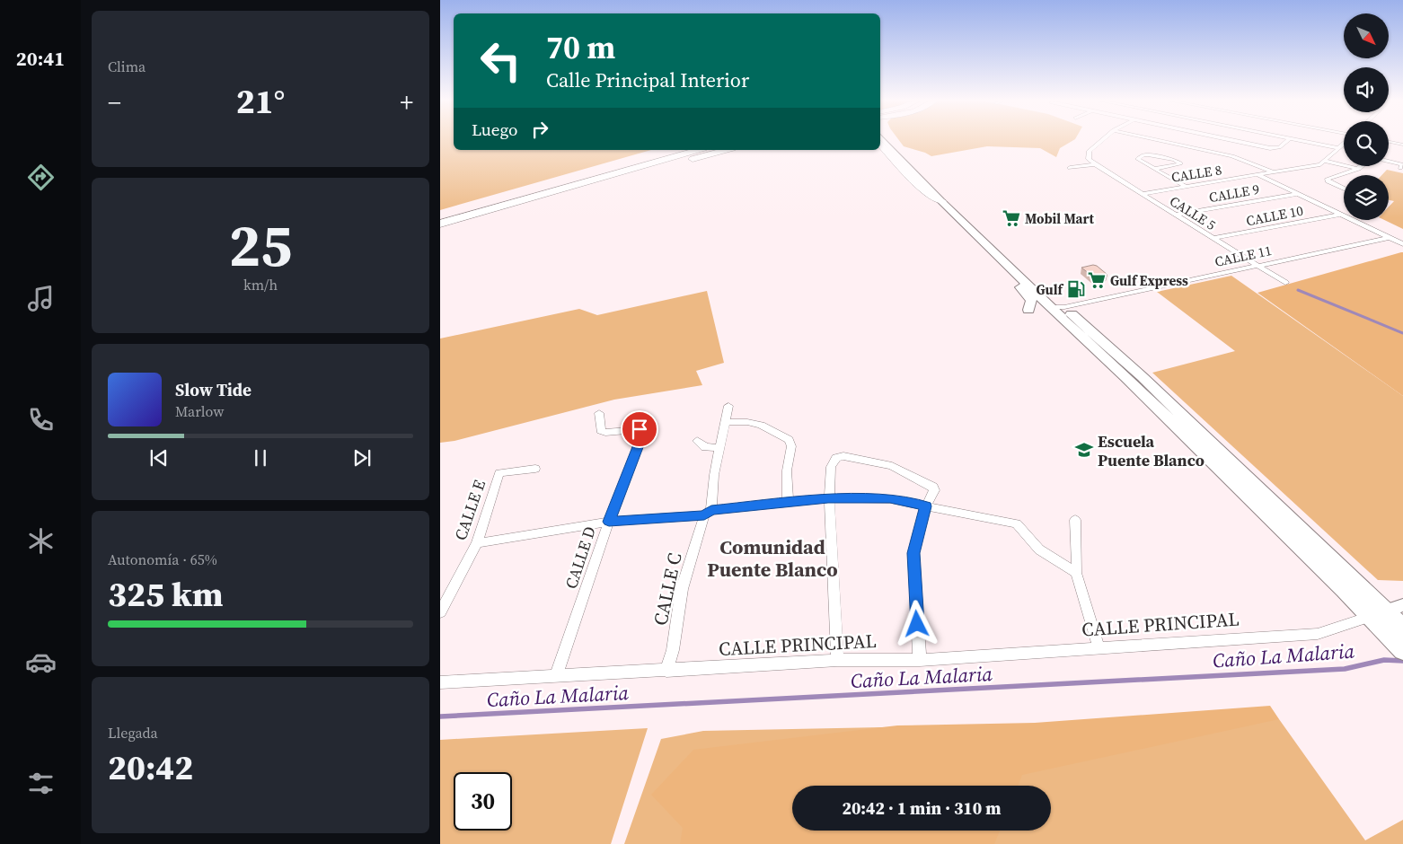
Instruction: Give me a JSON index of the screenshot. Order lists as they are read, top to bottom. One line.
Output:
{"streets":{"street":["CALLE 8","CALLE 9","CALLE 5","CALLE 10","CALLE 11","CALLE E","CALLE D","CALLE C","CALLE PRINCIPAL"]},"crossings":[["CALLE 8","CALLE 5"],["CALLE 9","CALLE 5"],["CALLE 5","CALLE 10"],["CALLE 5","CALLE 11"],["CALLE D","CALLE PRINCIPAL"],["CALLE C","CALLE PRINCIPAL"]],"districts":["Comunidad Puente Blanco"],"water":["Caño La Malaria"],"places":{"supermarket":["Mobil Mart","Gulf Express"],"fuel station":["Gulf"],"school or university":["Escuela Puente Blanco"]},"north":"bottom right","page":{"tabs":"20:41","tile":["Clima",["25","km/h"],["Autonomía · 65%","325 km"],["Llegada","20:42"]],"turn":["70 m","Calle Principal Interior"],"heat":["−","21°","+"],"then":"Luego","song":["Slow Tide","Marlow"],"limit":"30","trip":"20:42 · 1 min · 310 m"}}
